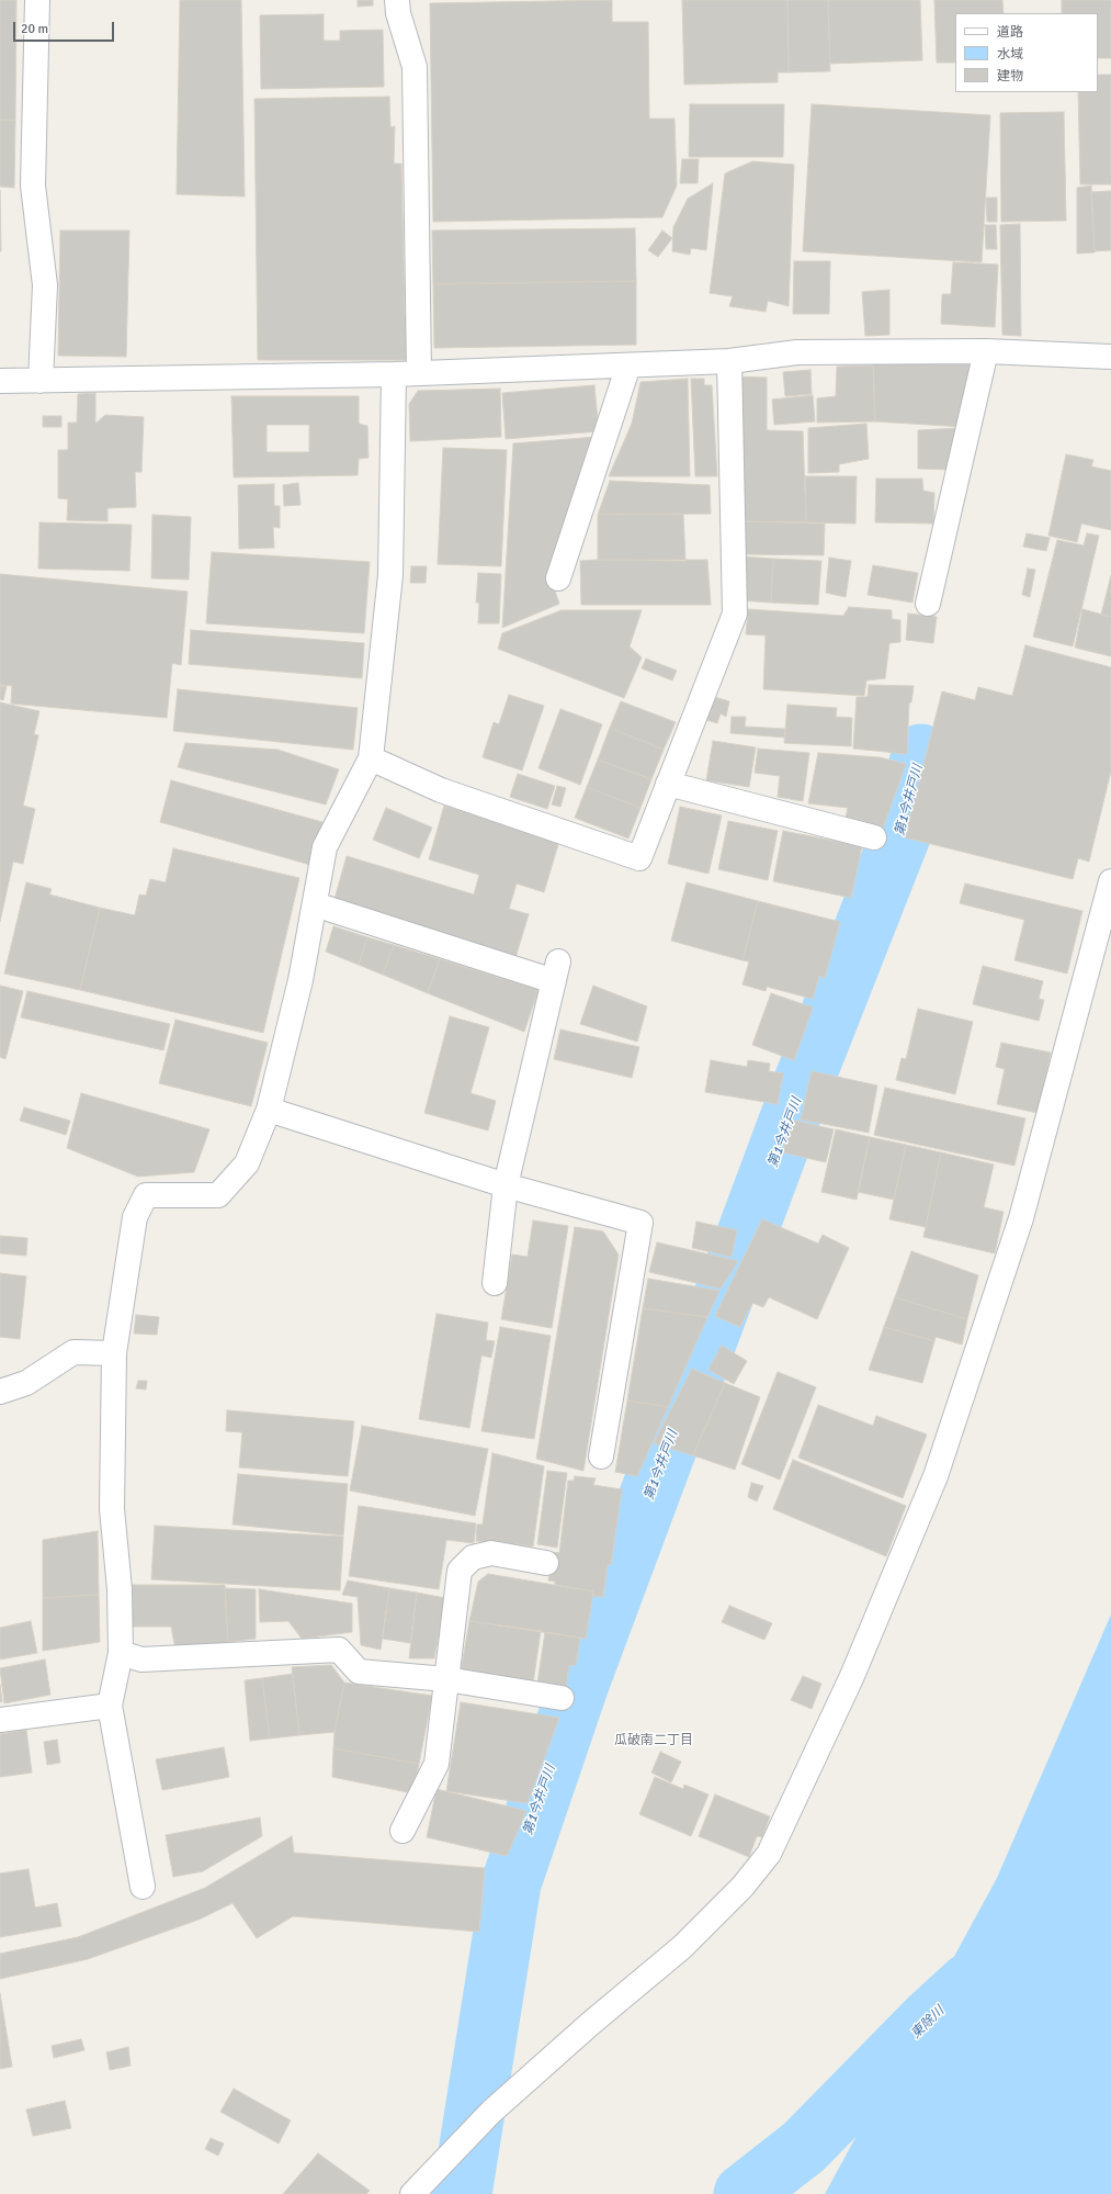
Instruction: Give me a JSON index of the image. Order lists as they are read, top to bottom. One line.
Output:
{"districts":["瓜破南二丁目"],"water":["第1今井戸川","東除川"],"legend":["道路","水域","建物"],"scale_bar":"20 m"}
